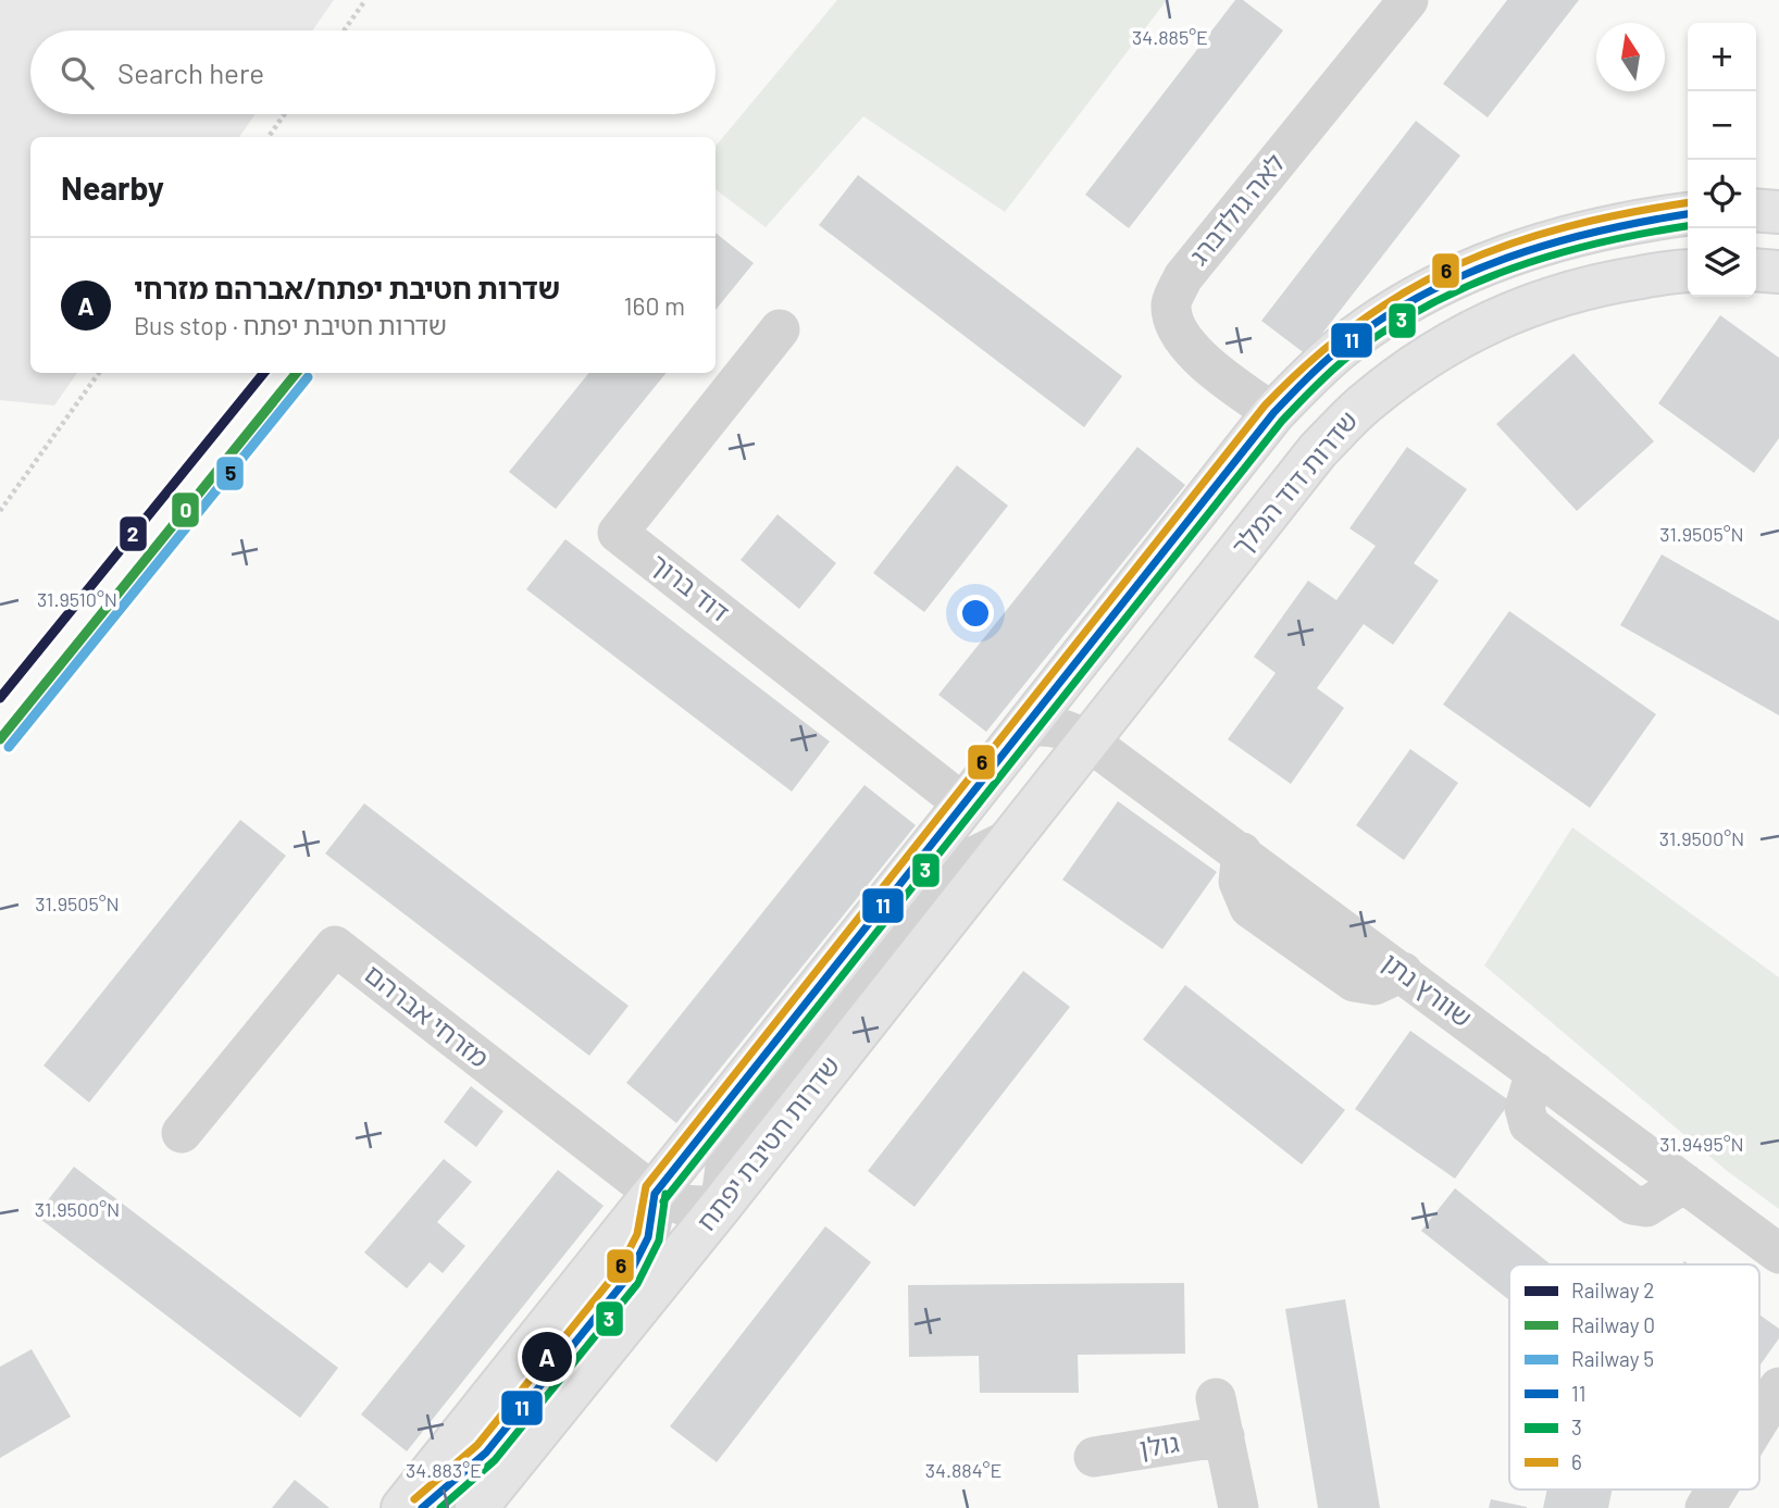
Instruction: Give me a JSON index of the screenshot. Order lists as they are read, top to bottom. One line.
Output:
{"streets":{"main road":["שדרות דוד המלך","שדרות חטיבת יפתח"],"street":["לאה גולדברג","דוד ברוך","שוורץ נתן","מזרחי אברהם","גולן"]},"crossings":[["שדרות דוד המלך","שוורץ נתן"],["שדרות דוד המלך","שדרות חטיבת יפתח"],["שוורץ נתן","שדרות חטיבת יפתח"],["מזרחי אברהם","שדרות חטיבת יפתח"]],"lines":["transit line 6","transit line 11","transit line 3","rail line 2","rail line 0","rail line 5"],"legend":["Railway 2","Railway 0","Railway 5","11","3","6"],"north":"top","page":{"map_buttons":["+","−"],"search":"Search here","heading":"Nearby","list":[{"mark":"A","name":"שדרות חטיבת יפתח/אברהם מזרחי","note":"Bus stop · שדרות חטיבת יפתח","value":"160 m"}],"pins":"A"},"coordinates":["34.885°E","31.9505°N","31.9510°N","31.9500°N","31.9495°N","34.883°E","34.884°E"]}
